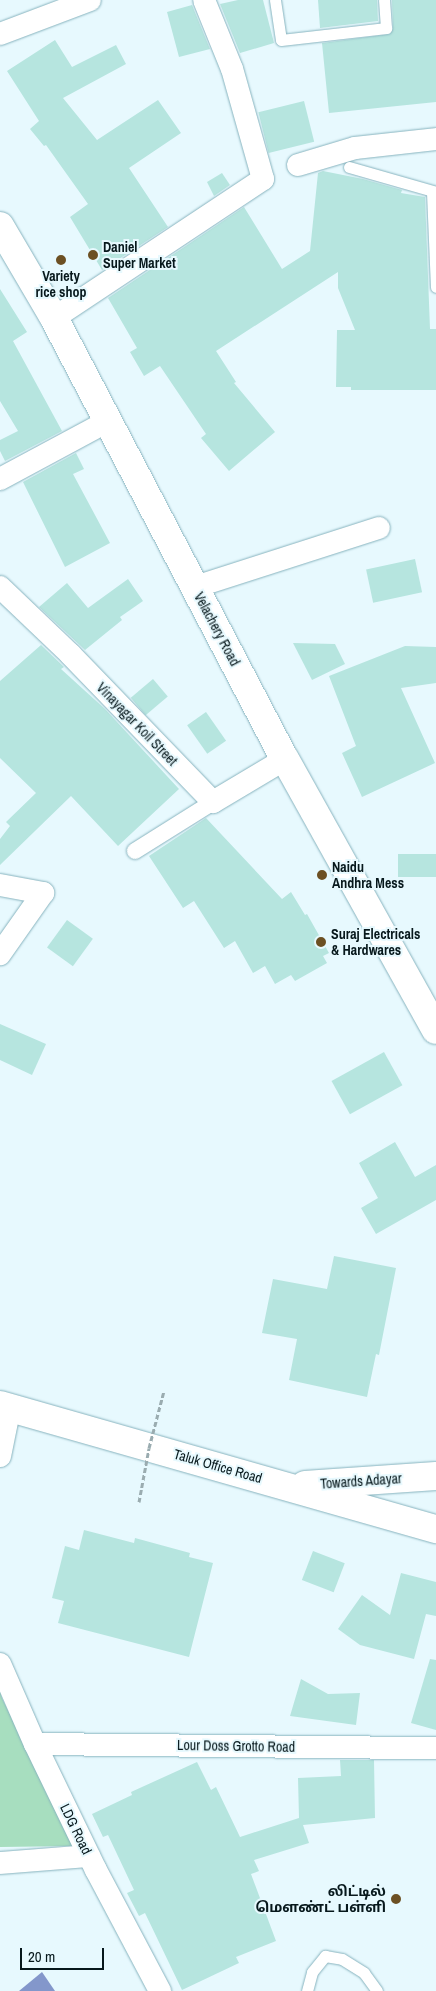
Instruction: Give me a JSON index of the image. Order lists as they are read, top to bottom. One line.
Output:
{"streets":{"main road":["Velachery Road","Taluk Office Road","Towards Adayar"],"street":["Vinayagar Koil Street","Lour Doss Grotto Road","LDG Road"]},"crossings":[["Taluk Office Road","Towards Adayar"],["Lour Doss Grotto Road","LDG Road"]],"places":["Daniel Super Market","Variety rice shop","Naidu Andhra Mess","Suraj Electricals & Hardwares","லிட்டில் மௌண்ட் பள்ளி"],"scale_bar":"20 m"}
